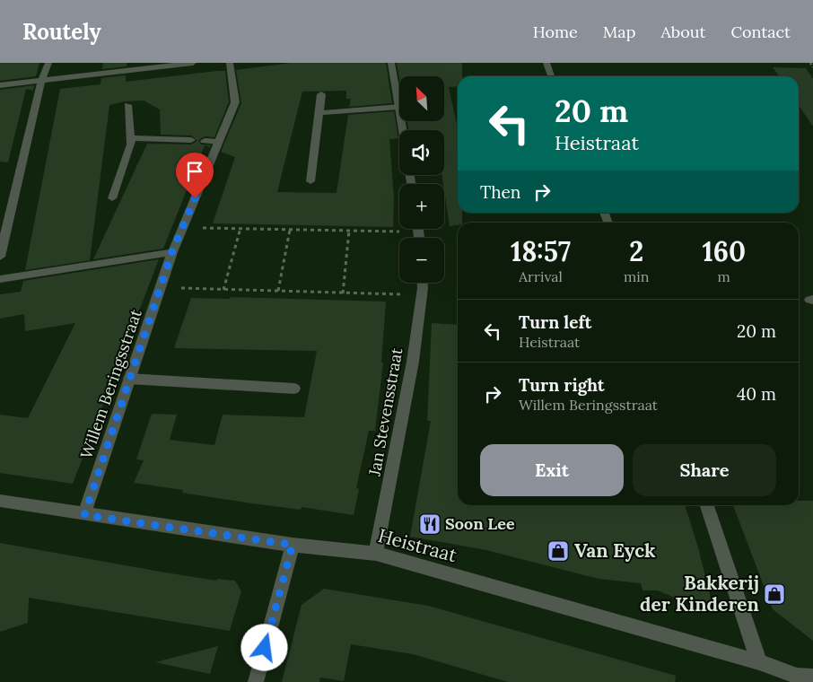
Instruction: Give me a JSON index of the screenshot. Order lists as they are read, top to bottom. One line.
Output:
{"streets":{"street":["Willem Beringsstraat","Jan Stevensstraat","Heistraat"]},"crossings":[["Willem Beringsstraat","Heistraat"],["Jan Stevensstraat","Heistraat"]],"places":{"restaurant":["Soon Lee"],"shop":["Van Eyck","Bakkerij der Kinderen"]},"north":"top left","page":{"header":"Routely","nav":["Home","Map","About","Contact"],"map_buttons":["+","−"],"turn":["20 m","Heistraat"],"then":"Then","eta":["18:57","Arrival","2","min","160","m"],"list":[{"name":"Turn left","note":"Heistraat","value":"20 m"},{"name":"Turn right","note":"Willem Beringsstraat","value":"40 m"}],"buttons":["Exit","Share"]}}
